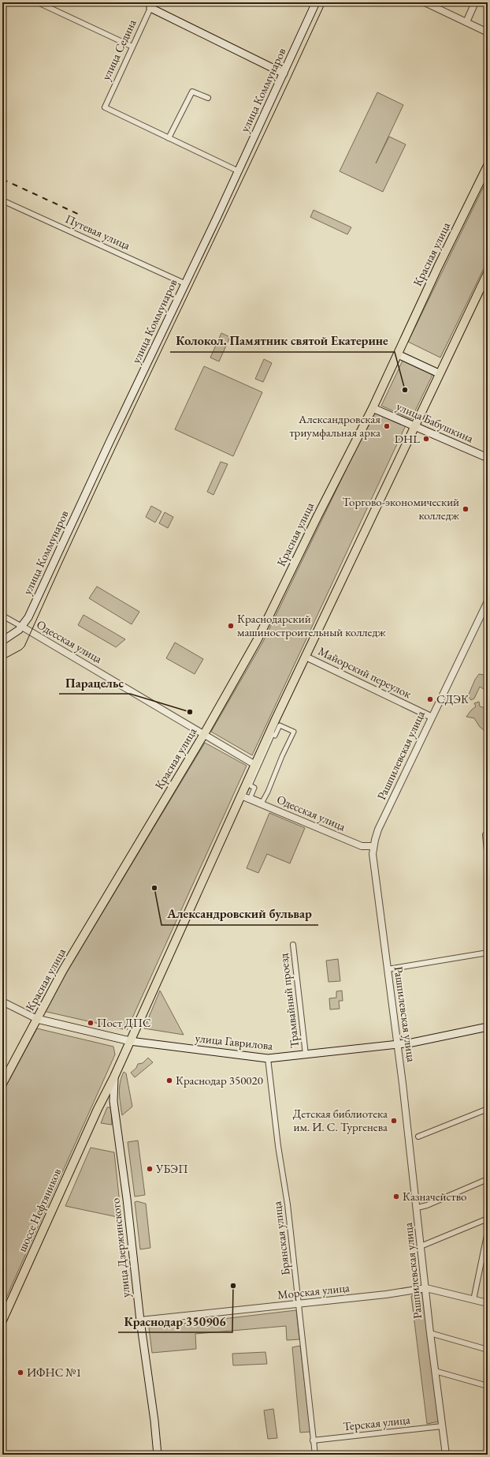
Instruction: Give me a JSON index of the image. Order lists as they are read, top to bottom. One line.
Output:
{"streets":{"main road":["улица Коммунаров","Красная улица","улица Бабушкина","улица Гаврилова","шоссе Нефтяников","улица Дзержинского"],"street":["улица Седина","Путевая улица","Одесская улица","Майорский переулок","Рашпилевская улица","Трамвайный проезд","Брянская улица","Морская улица","Терская улица"]},"crossings":[["улица Коммунаров","Путевая улица"],["улица Коммунаров","Одесская улица"],["Красная улица","улица Бабушкина"],["Красная улица","Одесская улица"],["Красная улица","улица Гаврилова"],["Одесская улица","Рашпилевская улица"],["Майорский переулок","Рашпилевская улица"],["Рашпилевская улица","улица Гаврилова"],["Рашпилевская улица","Морская улица"],["Рашпилевская улица","Терская улица"],["Трамвайный проезд","улица Гаврилова"],["улица Гаврилова","Брянская улица"],["шоссе Нефтяников","улица Дзержинского"],["Брянская улица","Морская улица"],["Брянская улица","Терская улица"],["улица Дзержинского","Морская улица"]],"places":["Колокол. Памятник святой Екатерине","Александровская триумфальная арка","DHL","Торгово-экономический колледж","Краснодарский машиностроительный колледж","СДЭК","Парацельс","Александровский бульвар","Пост ДПС","Краснодар 350020","Детская библиотека им. И. С. Тургенева","УБЭП","Казначейство","Краснодар 350906","ИФНС №1"]}
